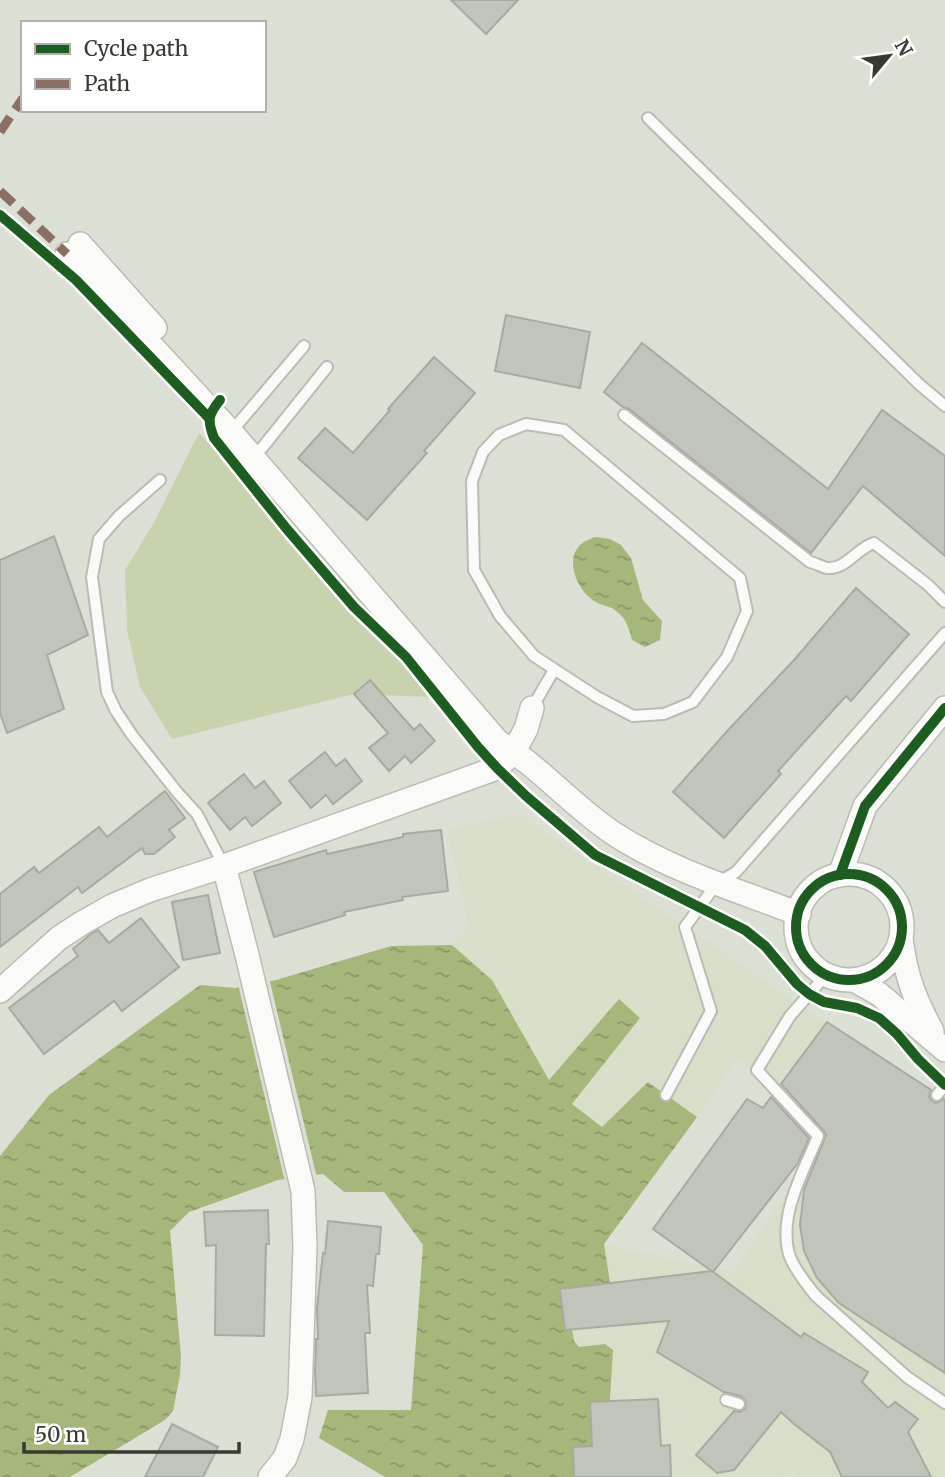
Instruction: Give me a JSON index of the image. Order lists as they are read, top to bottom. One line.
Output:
{"legend":["Cycle path","Path"],"scale_bar":"50 m","north":"top right"}
